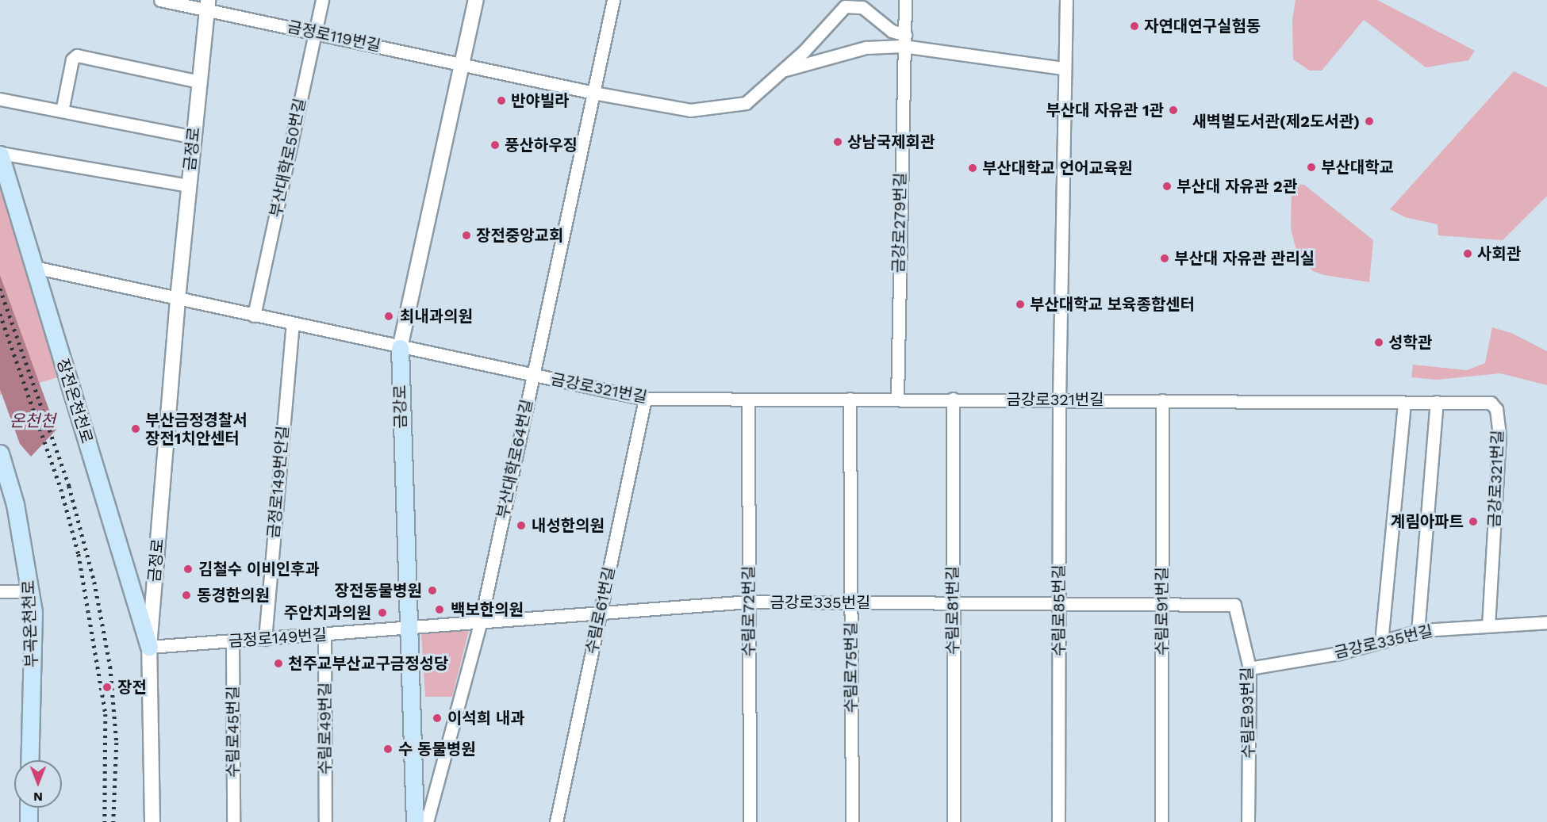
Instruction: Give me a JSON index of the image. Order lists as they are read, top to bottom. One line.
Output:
{"streets":{"main road":["장전온천천로","금강로","부곡온천천로"],"street":["금정로119번길","금정로","부산대학로50번길","금강로279번길","금강로321번길","부산대학로64번길","금정로149번안길","금강로335번길","수림로61번길","수림로81번길","수림로85번길","수림로72번길","수림로91번길","금정로149번길","수림로75번길","수림로93번길","수림로49번길","수림로45번길"]},"crossings":[["금정로119번길","금정로"],["금정로119번길","부산대학로50번길"],["금정로119번길","금강로"],["금정로","장전온천천로"],["금정로","금정로149번길"],["금강로279번길","금강로321번길"],["금강로321번길","금강로"],["금강로321번길","부산대학로64번길"],["금강로321번길","금강로335번길"],["금강로321번길","수림로61번길"],["금강로321번길","수림로81번길"],["금강로321번길","수림로85번길"],["금강로321번길","수림로72번길"],["금강로321번길","수림로91번길"],["금강로321번길","수림로75번길"],["장전온천천로","금정로149번길"],["금강로","금강로335번길"],["금강로","금정로149번길"],["부산대학로64번길","금강로335번길"],["금정로149번안길","금정로149번길"],["금강로335번길","수림로61번길"],["금강로335번길","수림로81번길"],["금강로335번길","수림로85번길"],["금강로335번길","수림로72번길"],["금강로335번길","수림로91번길"],["금강로335번길","금정로149번길"],["금강로335번길","수림로75번길"],["금강로335번길","수림로93번길"],["금정로149번길","수림로49번길"],["금정로149번길","수림로45번길"]],"water":["온천천"],"places":["자연대연구실험동","반야빌라","부산대 자유관 1관","새벽벌도서관(제2도서관)","상남국제회관","풍산하우징","부산대학교","부산대학교 언어교육원","부산대 자유관 2관","장전중앙교회","사회관","부산대 자유관 관리실","부산대학교 보육종합센터","최내과의원","성학관","부산금정경찰서 장전1치안센터","계림아파트","내성한의원","김철수 이비인후과","장전동물병원","동경한의원","백보한의원","주안치과의원","천주교부산교구금정성당","장전","이석희 내과","수 동물병원"],"north":"bottom"}
